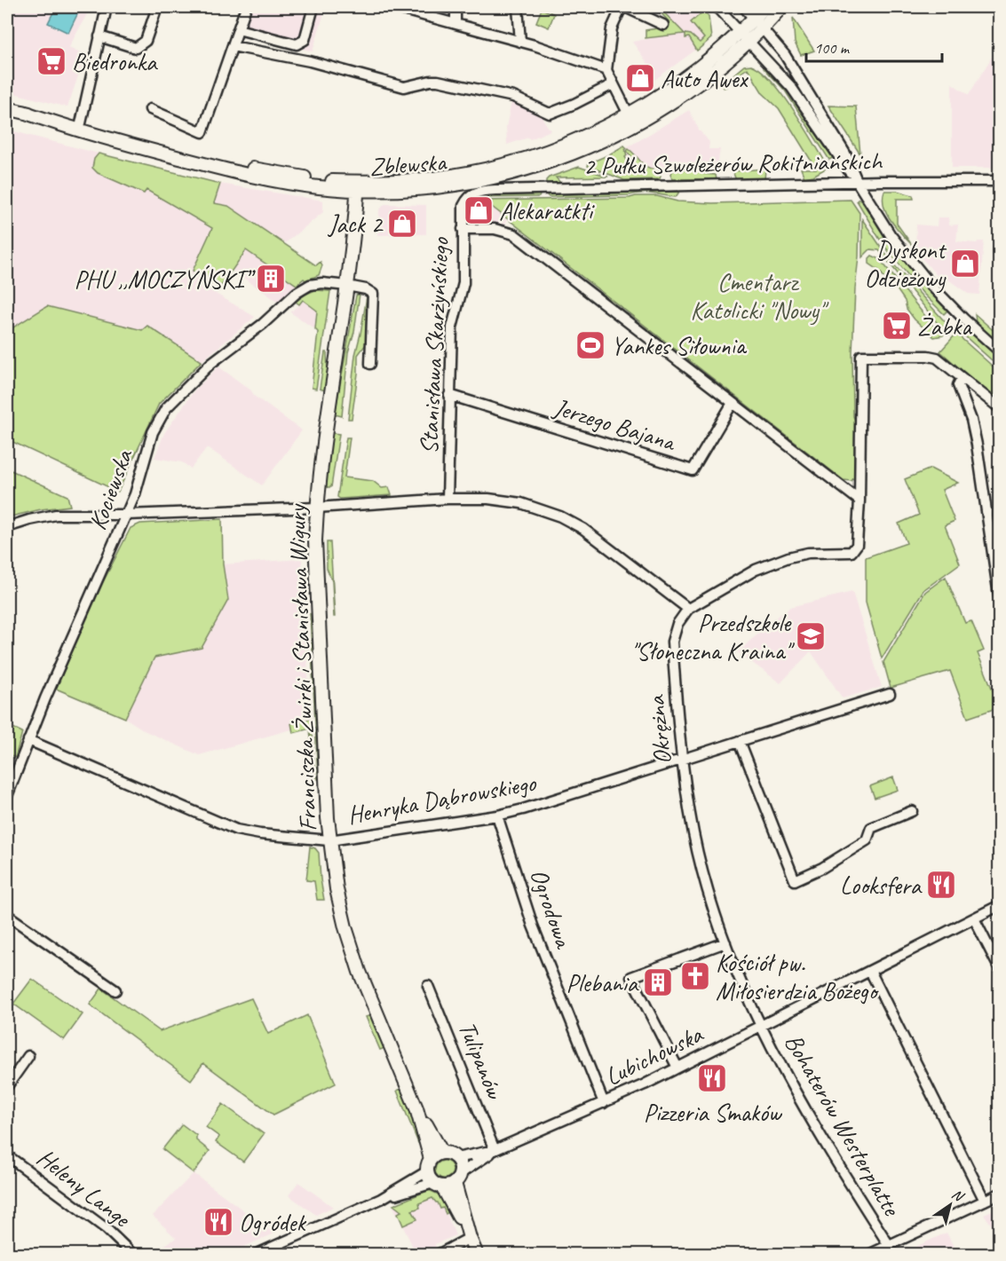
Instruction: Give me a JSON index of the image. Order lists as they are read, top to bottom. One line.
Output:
{"streets":{"main road":["Zblewska","Franciszka Żwirki i Stanisława Wigury"],"street":["2 Pułku Szwoleżerów Rokitniańskich","Stanisława Skarżyńskiego","Jerzego Bajana","Kociewska","Okrężna","Henryka Dąbrowskiego","Ogrodowa","Lubichowska","Tulipanów","Bohaterów Westerplatte","Heleny Lange"]},"crossings":[["2 Pułku Szwoleżerów Rokitniańskich","Stanisława Skarżyńskiego"],["Zblewska","Franciszka Żwirki i Stanisława Wigury"],["Stanisława Skarżyńskiego","Jerzego Bajana"],["Kociewska","Franciszka Żwirki i Stanisława Wigury"],["Kociewska","Henryka Dąbrowskiego"],["Franciszka Żwirki i Stanisława Wigury","Henryka Dąbrowskiego"],["Franciszka Żwirki i Stanisława Wigury","Lubichowska"],["Okrężna","Henryka Dąbrowskiego"],["Okrężna","Lubichowska"],["Okrężna","Bohaterów Westerplatte"],["Henryka Dąbrowskiego","Ogrodowa"],["Ogrodowa","Lubichowska"],["Lubichowska","Tulipanów"],["Lubichowska","Bohaterów Westerplatte"]],"parks":["Cmentarz Katolicki \"Nowy\""],"places":{"supermarket":["Biedronka","Żabka"],"shop":["Auto Awex","Alekaratkti","Jack 2","Dyskont Odzieżowy"],"building":["PHU ,,MOCZYŃSKI”","Plebania"],"sports":["Yankes Siłownia"],"school or university":["Przedszkole \"Słoneczna Kraina\""],"restaurant":["Looksfera","Pizzeria Smaków","Ogródek"],"church":["Kościół pw. Miłosierdzia Bożego"]},"scale_bar":"100 m","north":"top right"}
